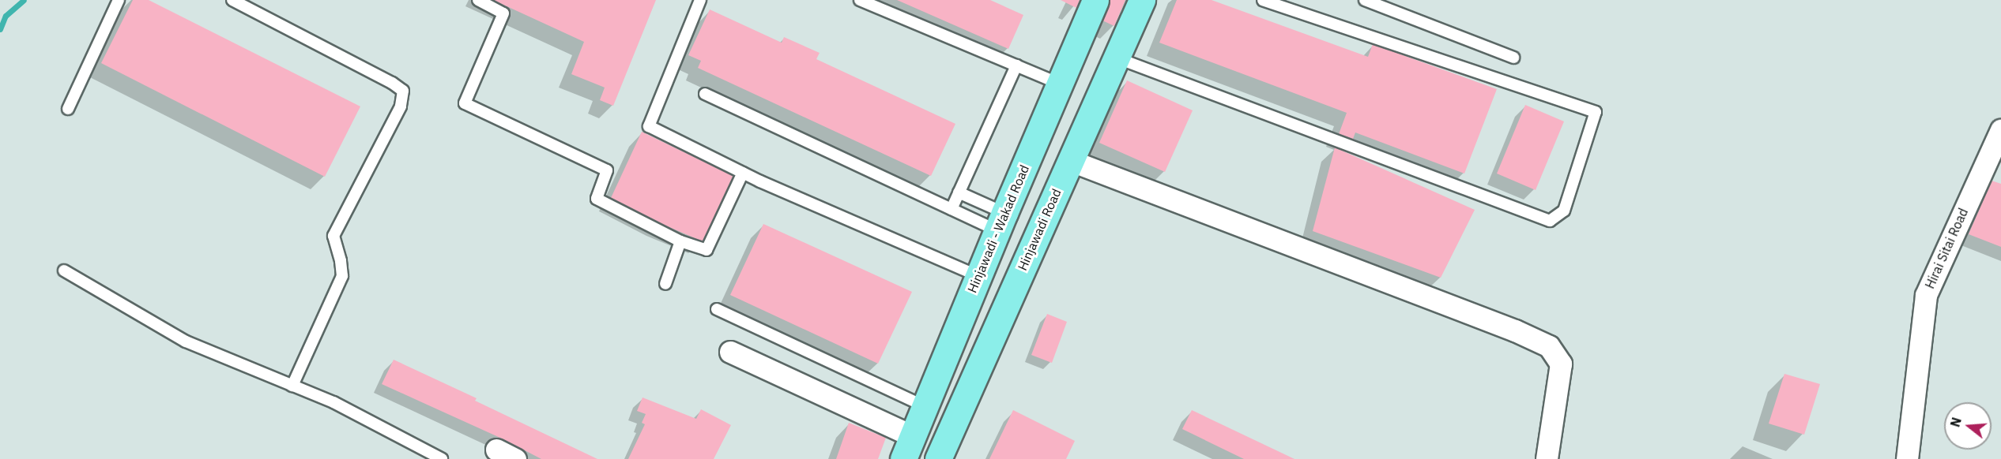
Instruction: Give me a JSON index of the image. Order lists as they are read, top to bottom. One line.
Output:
{"streets":{"main road":["Hinjawadi - Wakad Road","Hinjawadi Road"],"street":["Hirai Sitai Road"]},"north":"left"}
